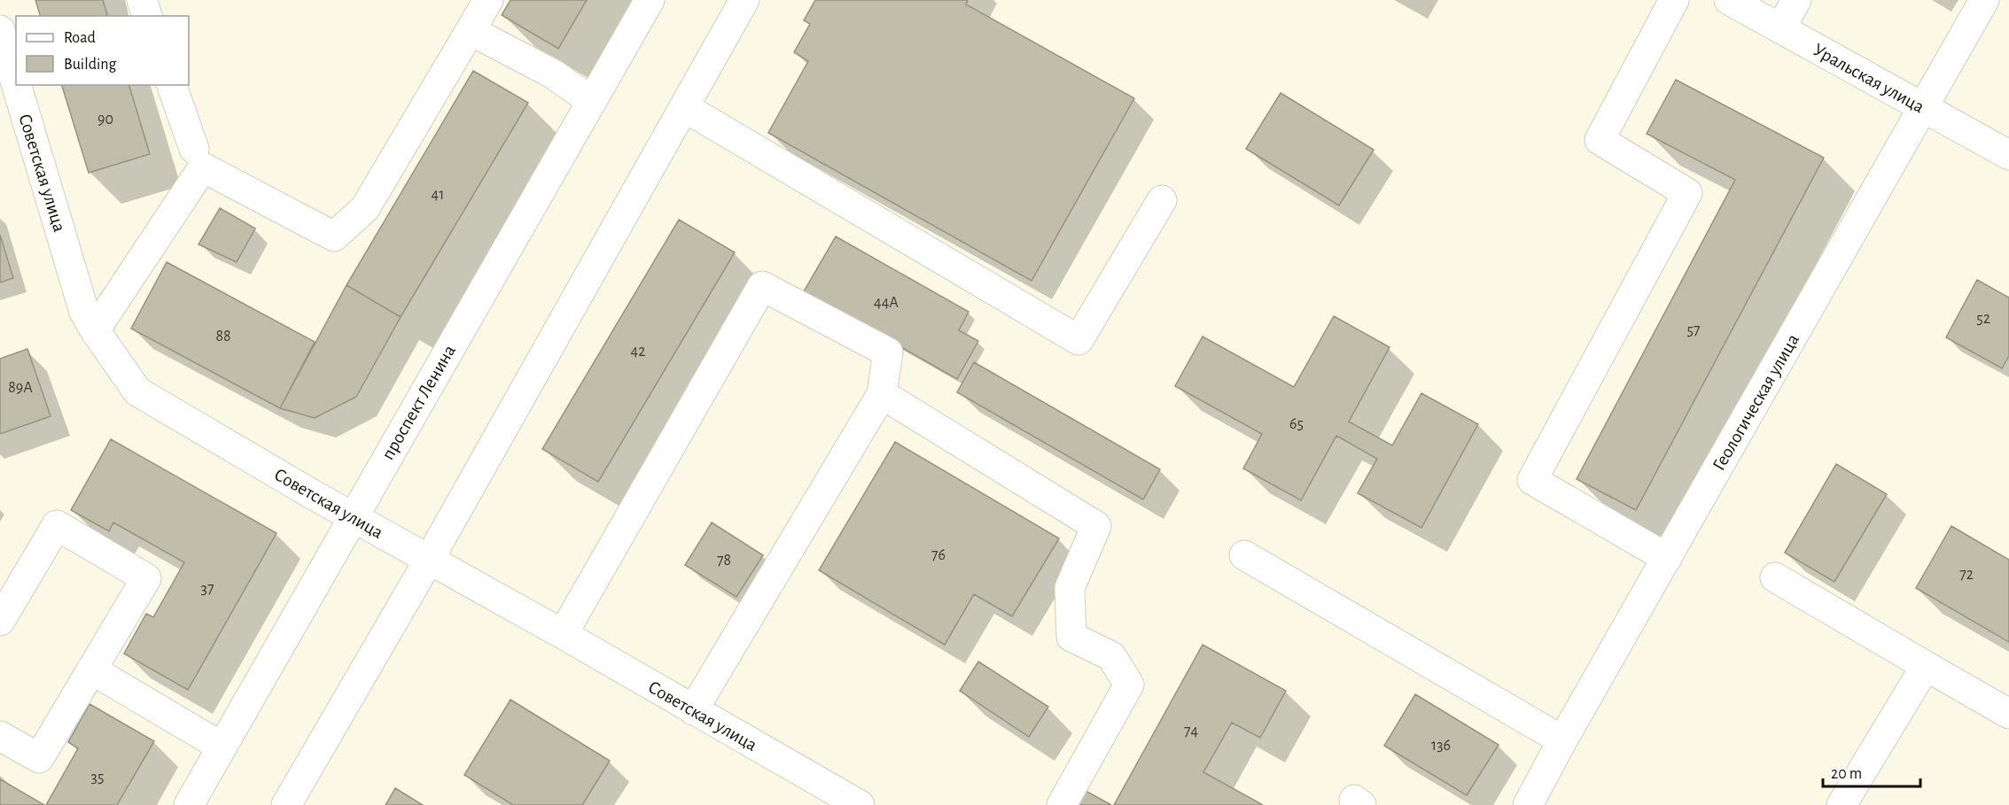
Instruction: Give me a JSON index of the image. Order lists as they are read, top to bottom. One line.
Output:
{"streets":{"street":["Уральская улица","Советская улица","проспект Ленина","Геологическая улица"]},"crossings":[["Уральская улица","Геологическая улица"],["Советская улица","проспект Ленина"]],"house_numbers":["90","41","44А","52","57","88","42","89А","65","76","78","72","37","74","136","35"],"legend":["Road","Building"],"scale_bar":"20 m"}
